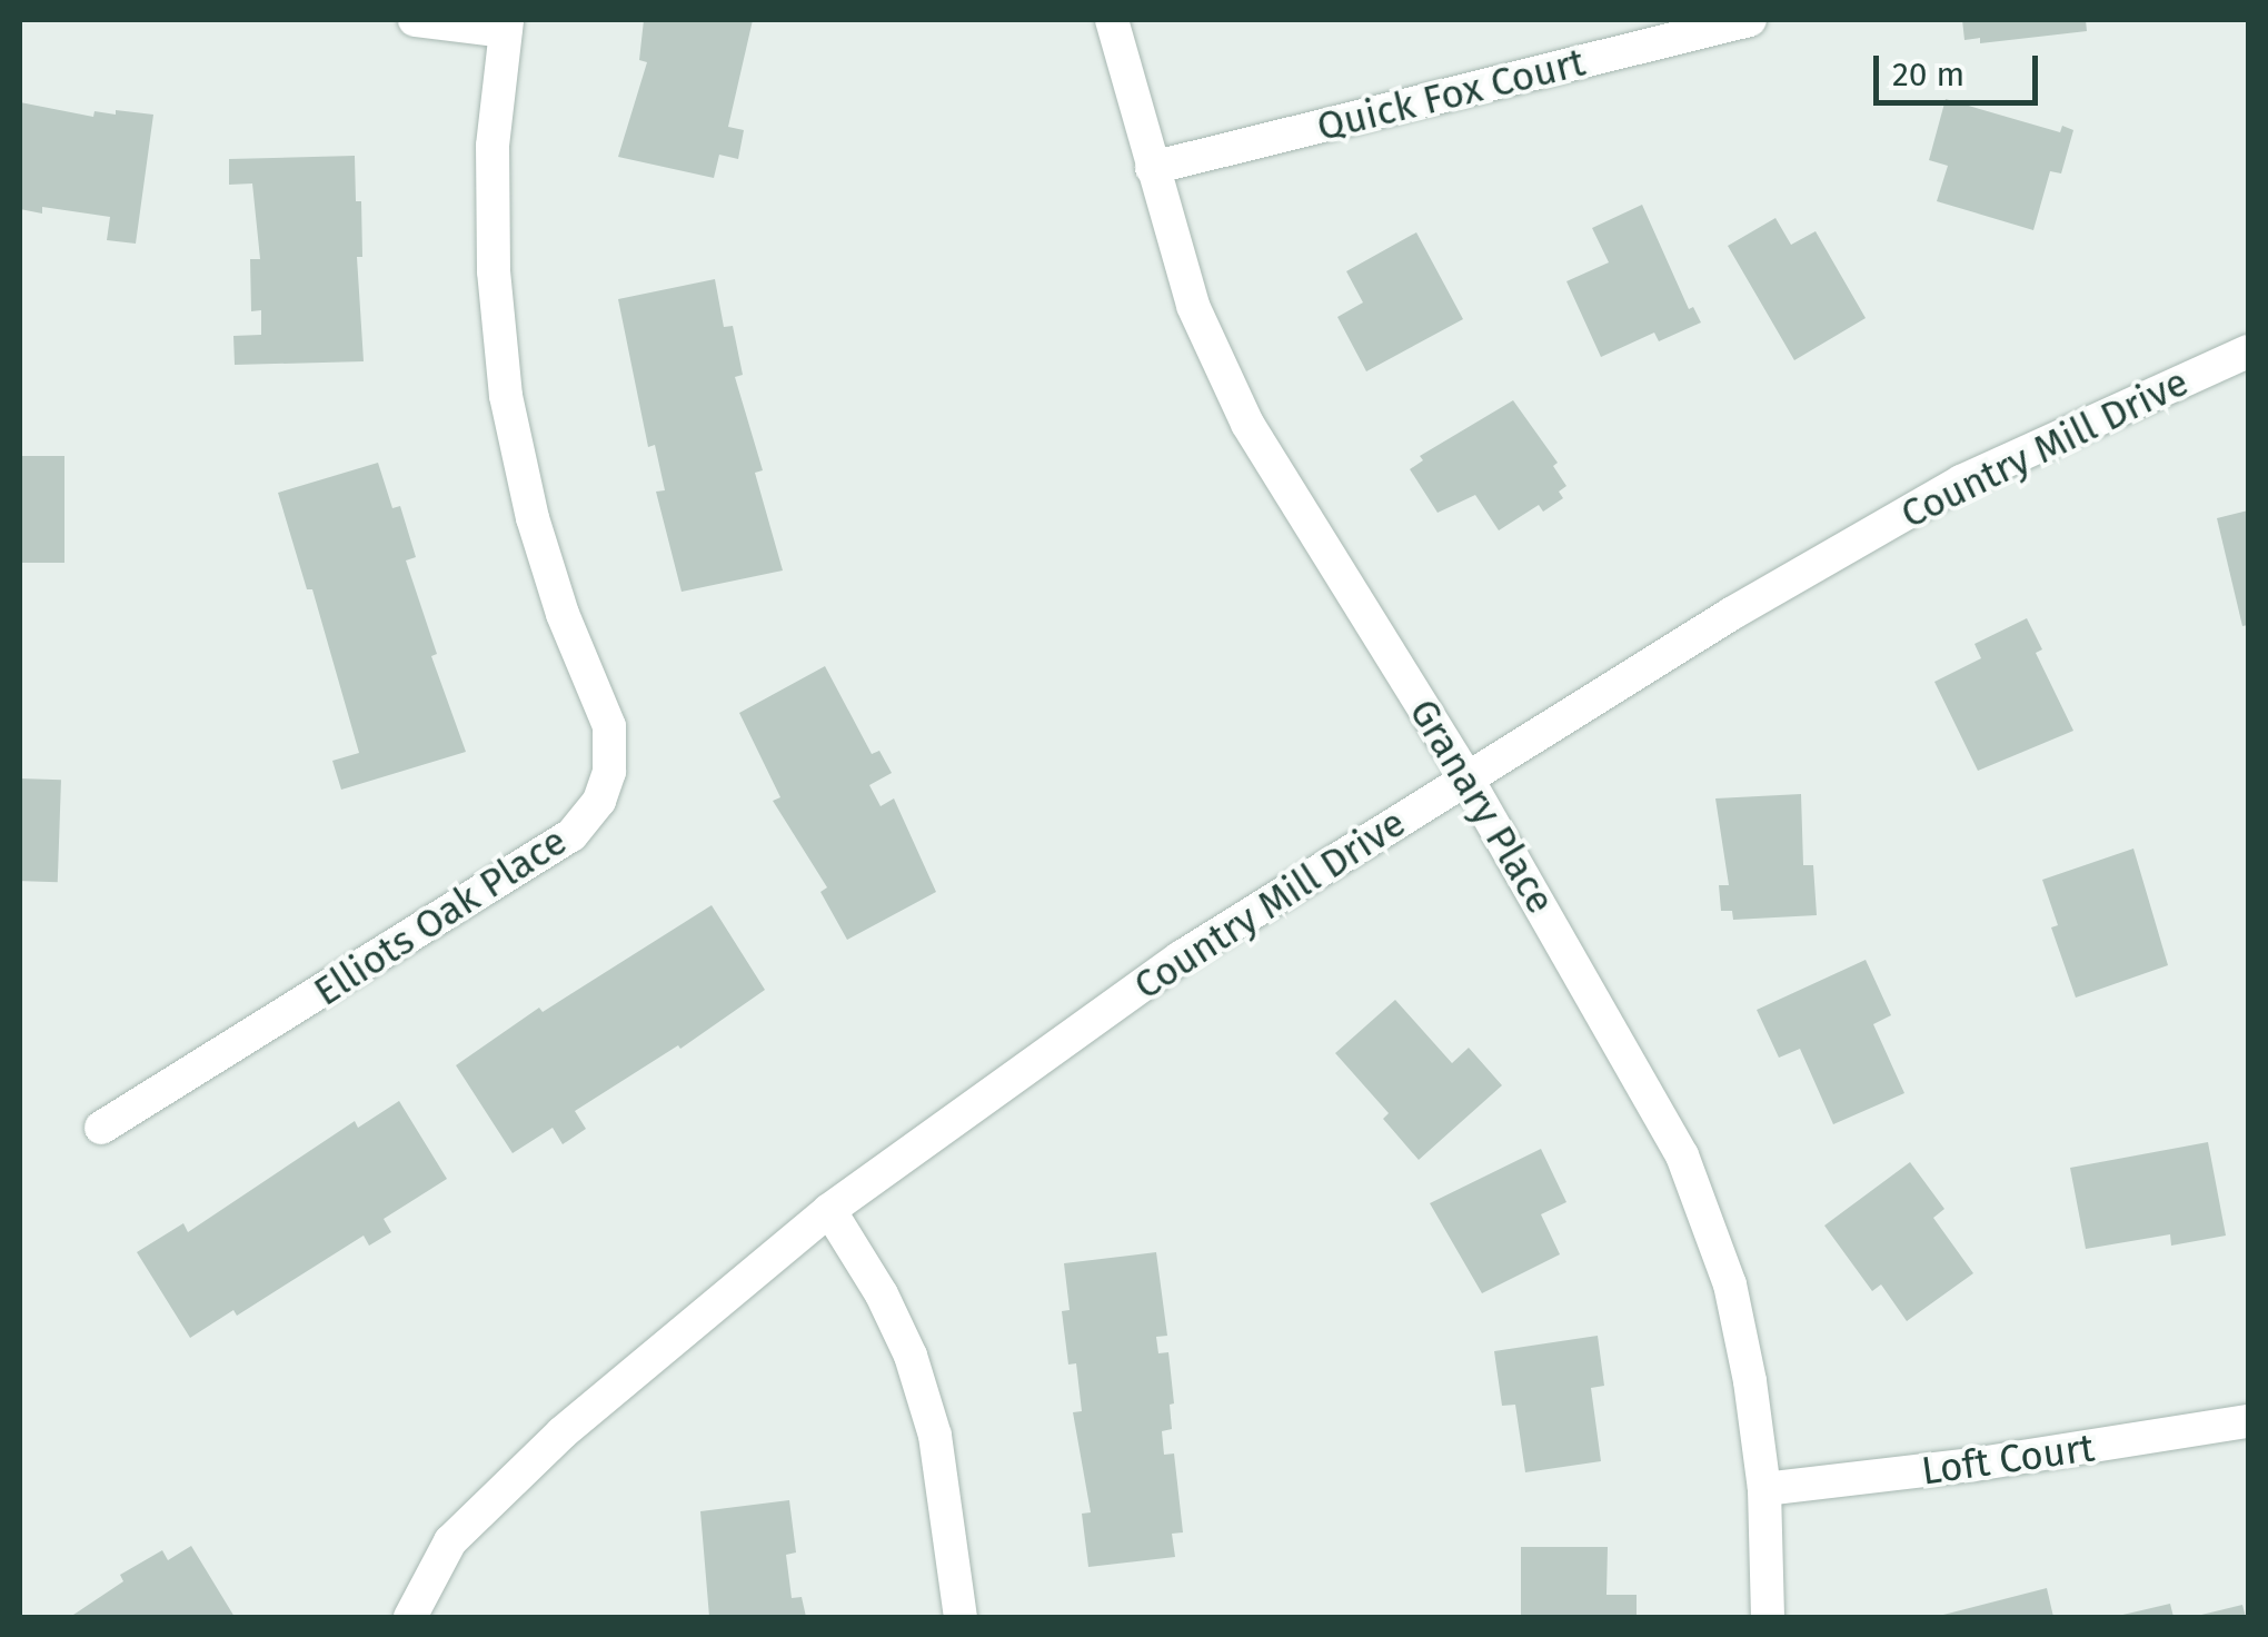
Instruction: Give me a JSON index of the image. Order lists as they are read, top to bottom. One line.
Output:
{"streets":{"street":["Quick Fox Court","Country Mill Drive","Granary Place","Elliots Oak Place","Loft Court"]},"crossings":[["Quick Fox Court","Granary Place"],["Country Mill Drive","Granary Place"],["Granary Place","Loft Court"]],"scale_bar":"20 m"}
